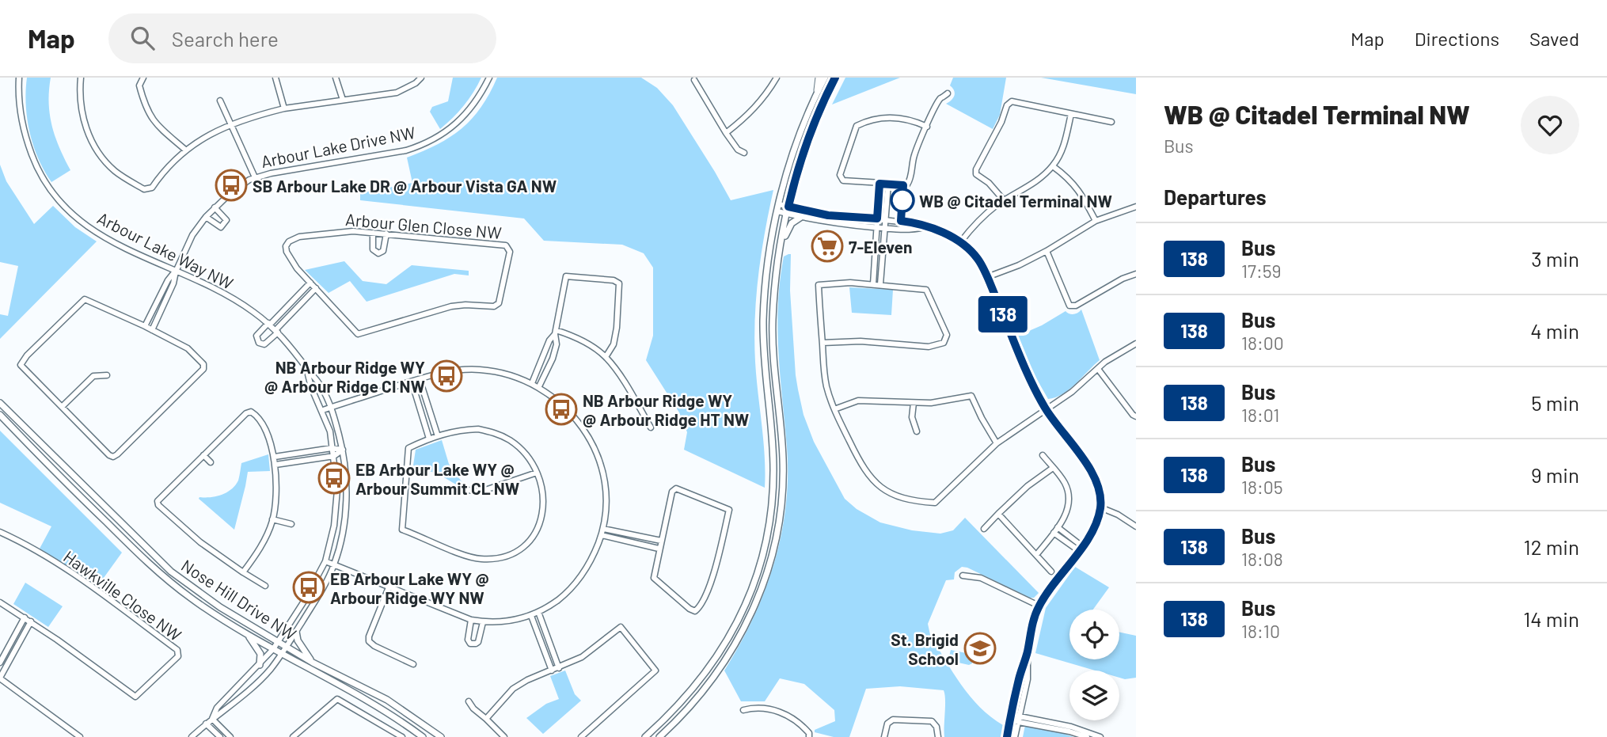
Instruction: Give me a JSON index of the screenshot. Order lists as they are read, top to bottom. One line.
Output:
{"streets":{"main road":["Nose Hill Drive NW"],"street":["Arbour Lake Drive NW","Arbour Glen Close NW","Arbour Lake Way NW","Hawkville Close NW"]},"crossings":[["Arbour Lake Drive NW","Arbour Lake Way NW"],["Arbour Lake Way NW","Nose Hill Drive NW"]],"places":{"bus stop":["SB Arbour Lake DR @ Arbour Vista GA NW","NB Arbour Ridge WY @ Arbour Ridge CI NW","NB Arbour Ridge WY @ Arbour Ridge HT NW","EB Arbour Lake WY @ Arbour Summit CL NW","EB Arbour Lake WY @ Arbour Ridge WY NW"],"other":["WB @ Citadel Terminal NW"],"supermarket":["7-Eleven"],"school or university":["St. Brigid School"]},"lines":["bus line 138"],"page":{"header":"Map","search":"Search here","nav":["Map","Directions","Saved"],"on_map":"138","heading":[["WB @ Citadel Terminal NW","Bus"],"Departures"],"list":[{"mark":"138","name":"Bus","note":"17:59","value":"3 min"},{"mark":"138","name":"Bus","note":"18:00","value":"4 min"},{"mark":"138","name":"Bus","note":"18:01","value":"5 min"},{"mark":"138","name":"Bus","note":"18:05","value":"9 min"},{"mark":"138","name":"Bus","note":"18:08","value":"12 min"},{"mark":"138","name":"Bus","note":"18:10","value":"14 min"}]}}
